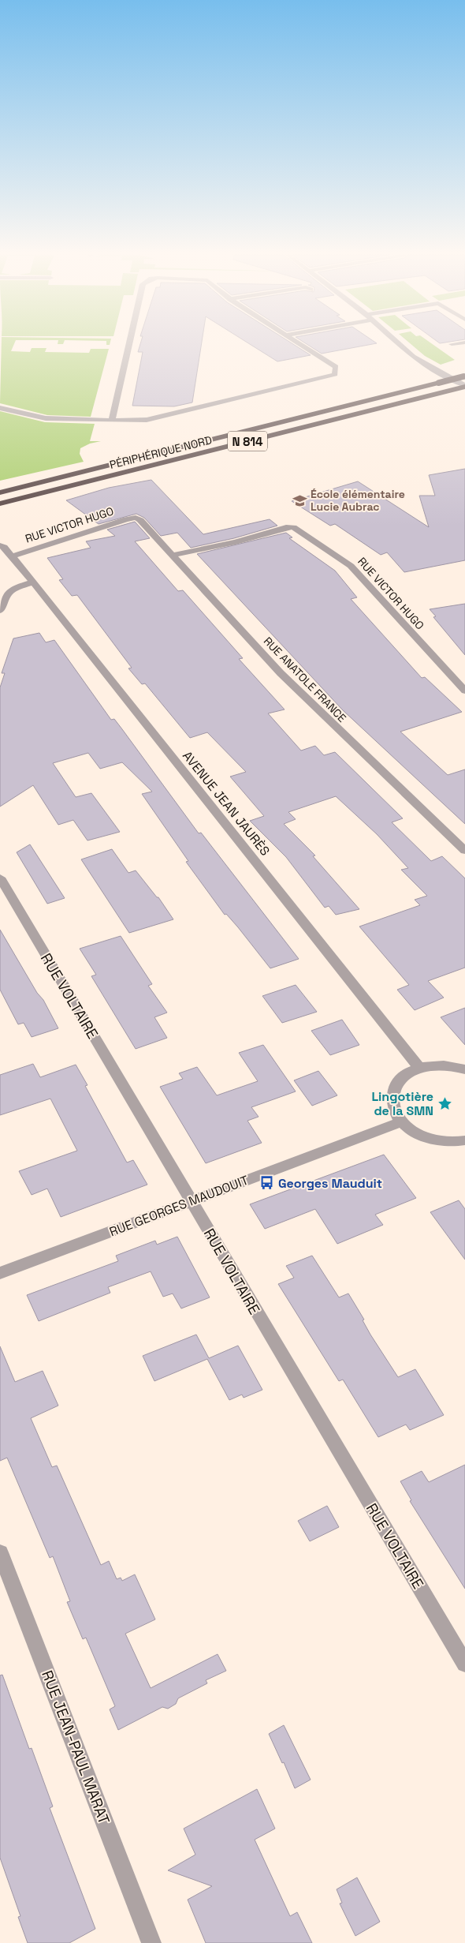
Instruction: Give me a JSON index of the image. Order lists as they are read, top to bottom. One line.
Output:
{"streets":{"highway":["N 814","PÉRIPHÉRIQUE NORD"],"street":["RUE VICTOR HUGO","RUE ANATOLE FRANCE","AVENUE JEAN JAURÈS","RUE VOLTAIRE","RUE GEORGES MAUDOUIT","RUE JEAN-PAUL MARAT"]},"crossings":[["RUE VICTOR HUGO","RUE ANATOLE FRANCE"],["RUE VICTOR HUGO","AVENUE JEAN JAURÈS"],["RUE VOLTAIRE","RUE GEORGES MAUDOUIT"]],"places":{"school or university":["École élémentaire Lucie Aubrac"],"place":["Lingotière de la SMN"],"bus stop":["Georges Mauduit"]}}
